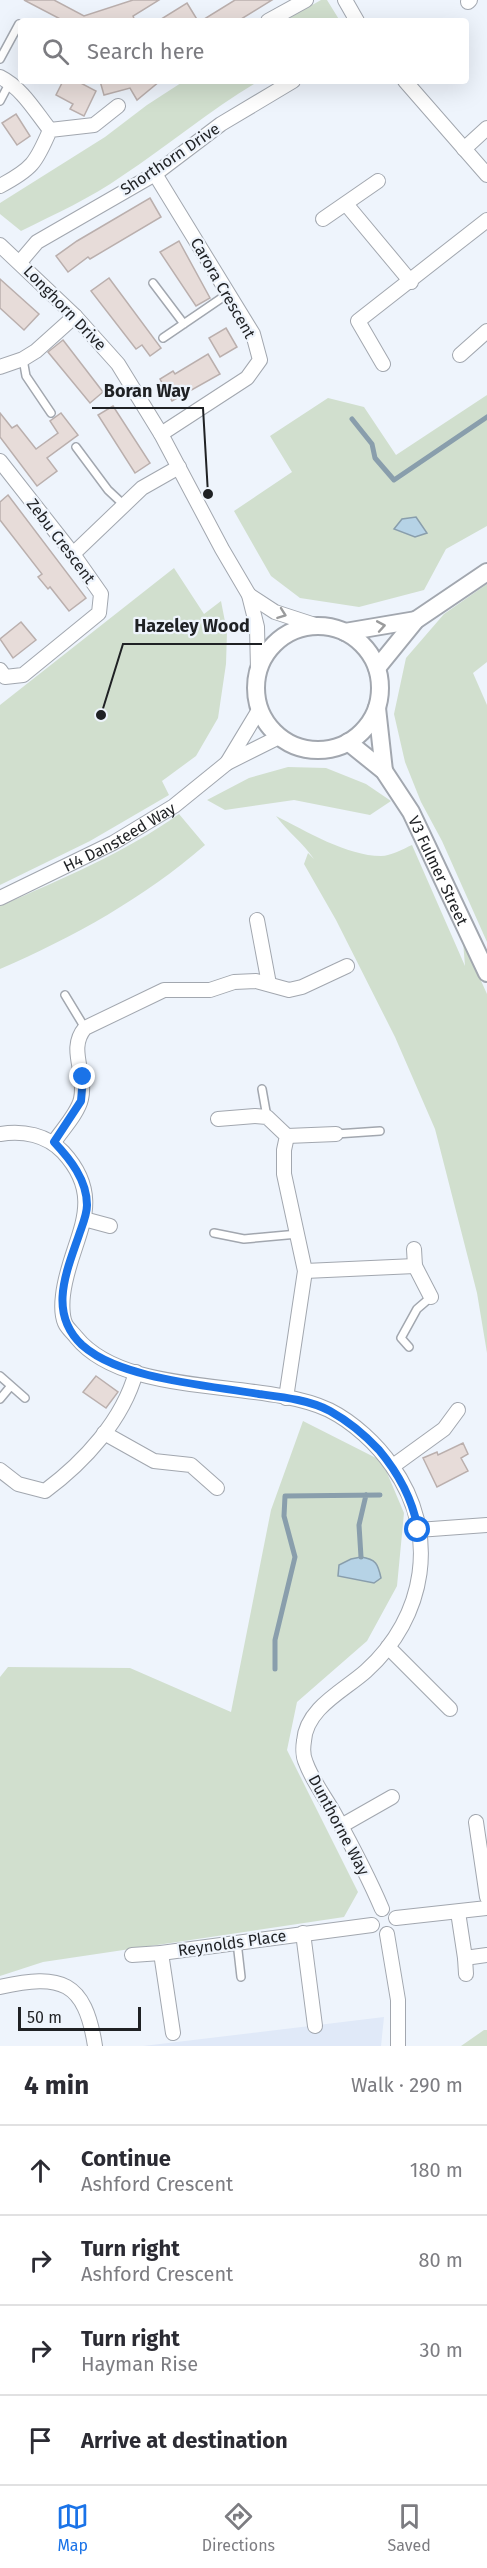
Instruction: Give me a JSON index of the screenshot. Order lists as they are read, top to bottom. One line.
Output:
{"streets":{"street":["Shorthorn Drive","Carora Crescent","Longhorn Drive","Zebu Crescent","H4 Dansteed Way","V3 Fulmer Street","Dunthorne Way","Reynolds Place"]},"crossings":[["Shorthorn Drive","Carora Crescent"],["Shorthorn Drive","Longhorn Drive"],["Carora Crescent","Longhorn Drive"],["Longhorn Drive","H4 Dansteed Way"],["Longhorn Drive","V3 Fulmer Street"],["H4 Dansteed Way","V3 Fulmer Street"],["Dunthorne Way","Reynolds Place"]],"places":["Boran Way","Hazeley Wood"],"scale_bar":"50 m","page":{"search":"Search here","scale":"50 m","heading":["4 min","Walk · 290 m"],"list":[["Continue","Ashford Crescent","180 m"],["Turn right","Ashford Crescent","80 m"],["Turn right","Hayman Rise","30 m"],"Arrive at destination"],"nav":["Map","Directions","Saved"]}}
